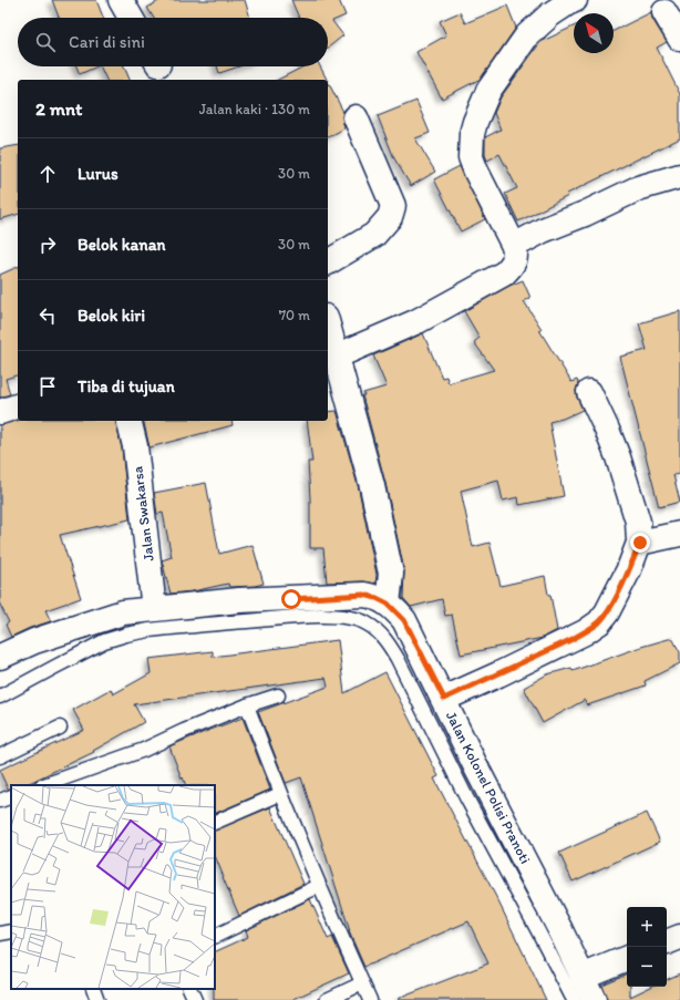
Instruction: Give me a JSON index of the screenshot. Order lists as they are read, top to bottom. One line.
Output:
{"streets":{"street":["Jalan Swakarsa","Jalan Kolonel Polisi Pranoti"]},"crossings":[["Jalan Swakarsa","Jalan Kolonel Polisi Pranoti"]],"north":"top left","page":{"search":"Cari di sini","heading":["2 mnt","Jalan kaki · 130 m"],"list":[["Lurus","30 m"],["Belok kanan","30 m"],["Belok kiri","70 m"],"Tiba di tujuan"],"map_buttons":["+","−"]}}
